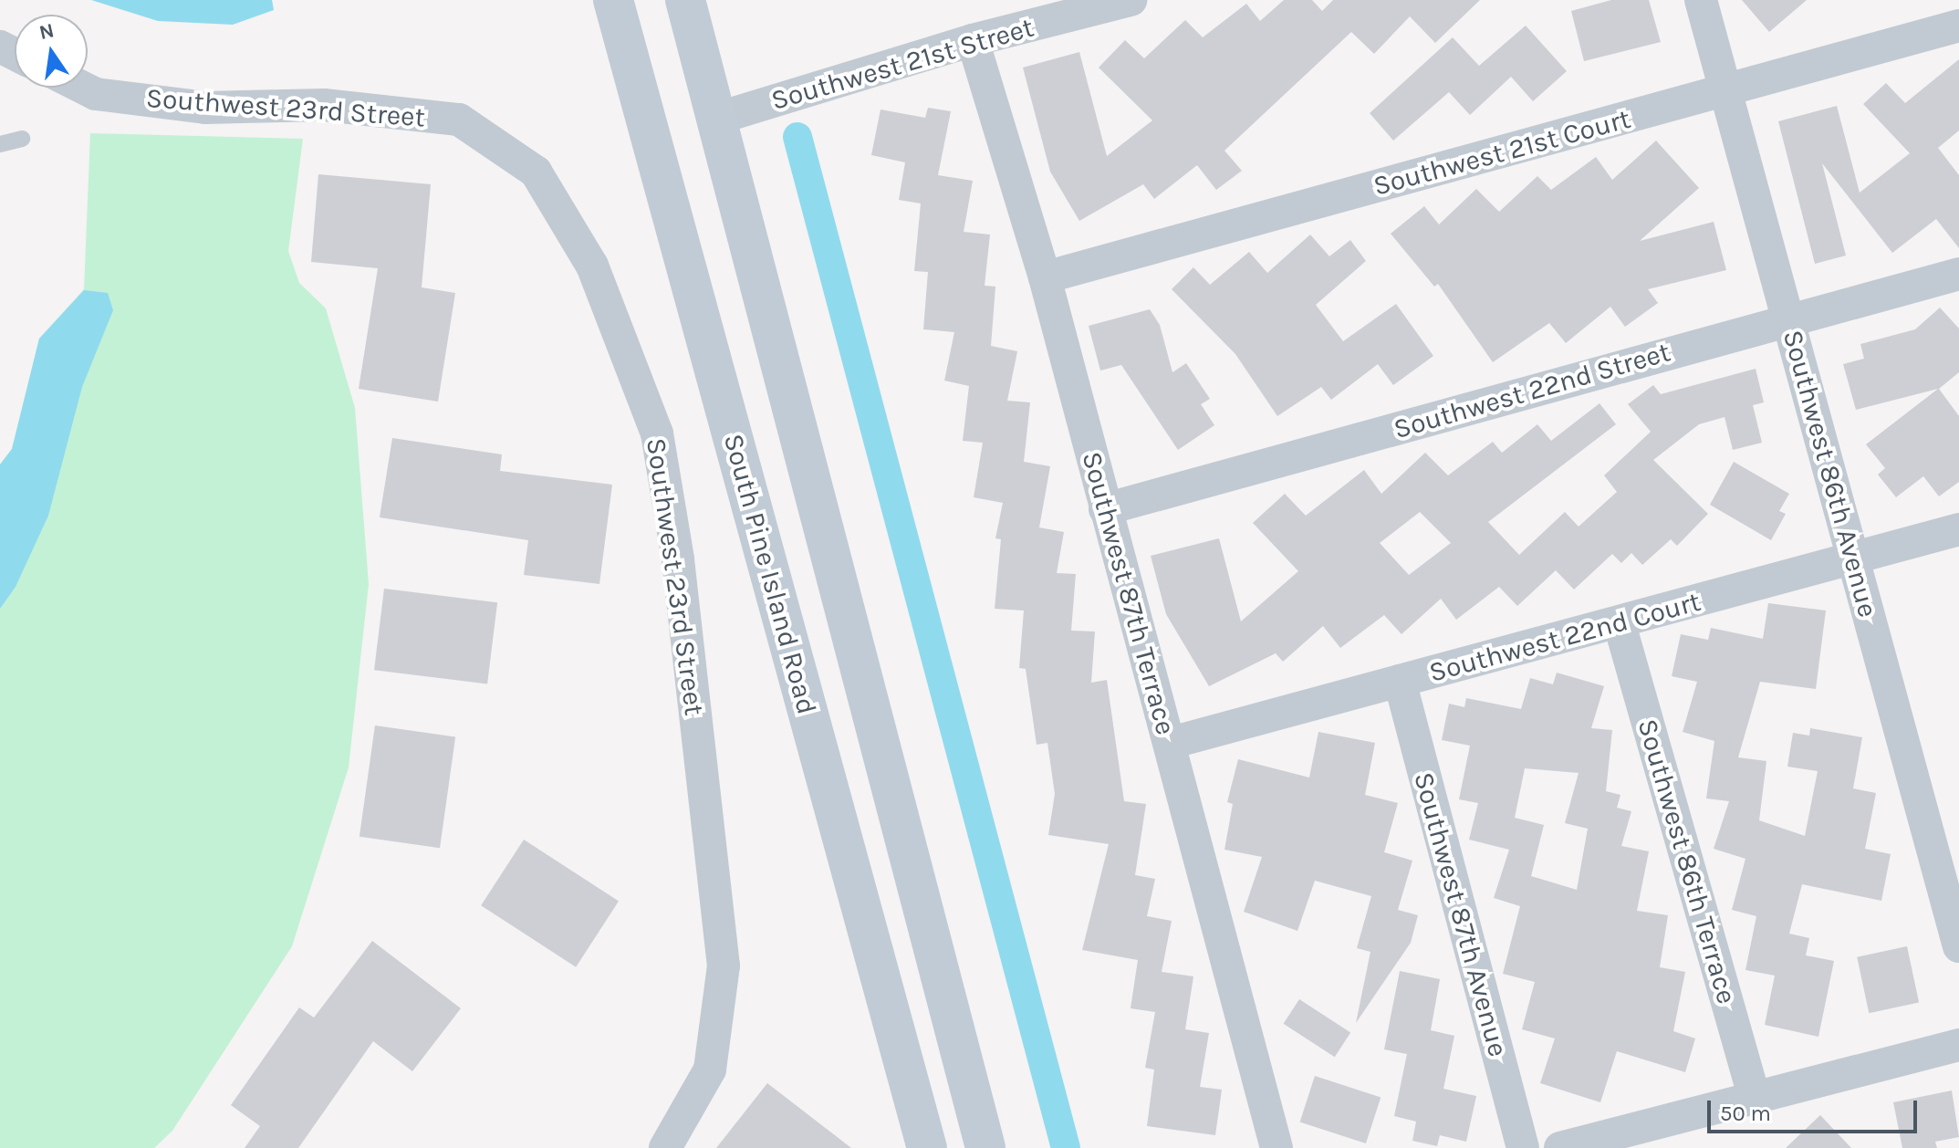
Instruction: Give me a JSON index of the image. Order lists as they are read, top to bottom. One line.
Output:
{"streets":{"main road":["South Pine Island Road"],"street":["Southwest 21st Street","Southwest 23rd Street","Southwest 21st Court","Southwest 22nd Street","Southwest 86th Avenue","Southwest 87th Terrace","Southwest 22nd Court","Southwest 86th Terrace","Southwest 87th Avenue"]},"crossings":[["Southwest 21st Street","Southwest 87th Terrace"],["Southwest 21st Court","Southwest 86th Avenue"],["Southwest 21st Court","Southwest 87th Terrace"],["Southwest 22nd Street","Southwest 86th Avenue"],["Southwest 22nd Street","Southwest 87th Terrace"],["Southwest 86th Avenue","Southwest 22nd Court"],["Southwest 87th Terrace","Southwest 22nd Court"],["Southwest 22nd Court","Southwest 86th Terrace"],["Southwest 22nd Court","Southwest 87th Avenue"]],"scale_bar":"50 m","north":"top"}
